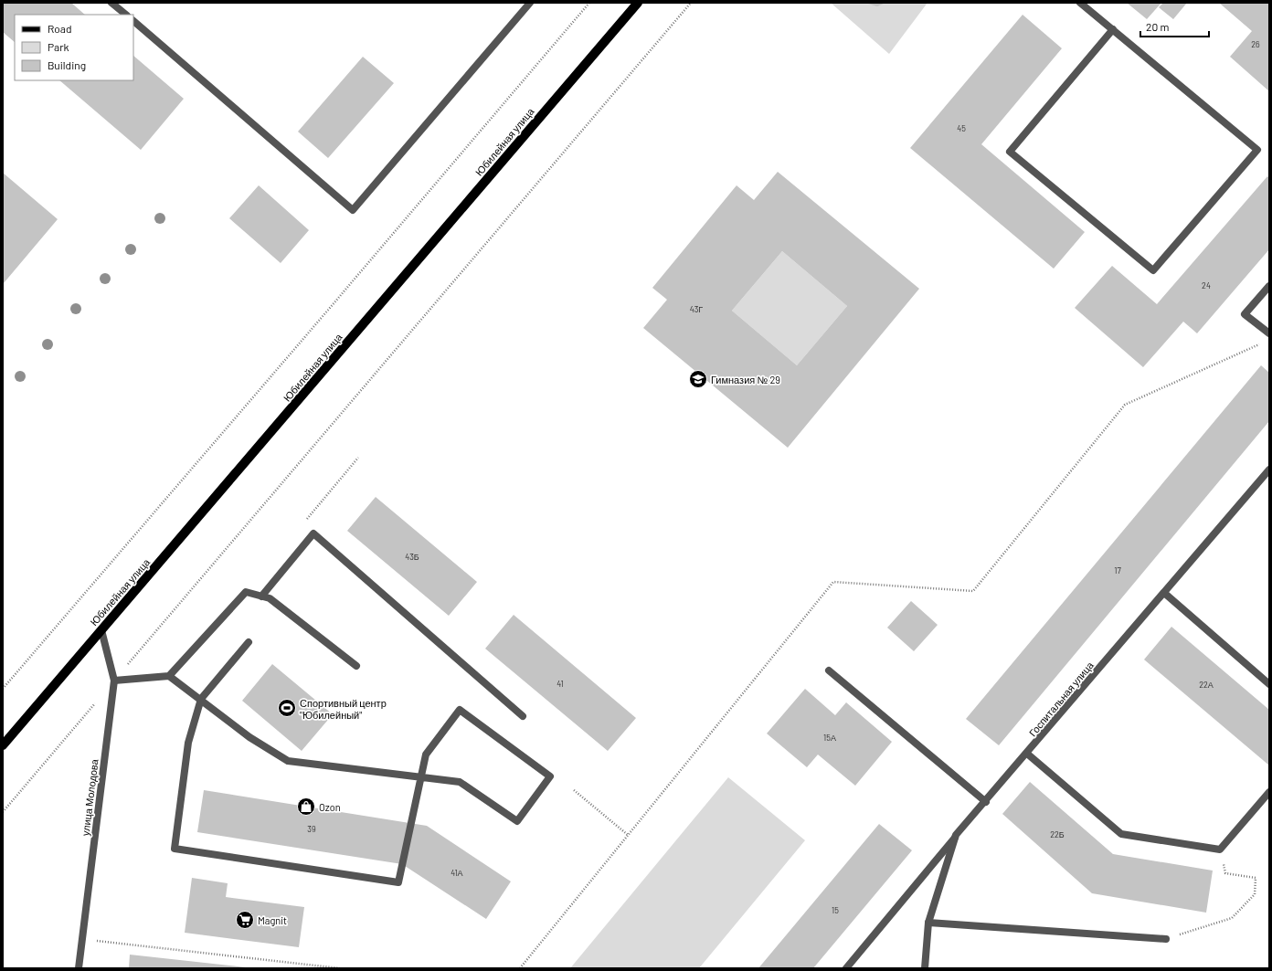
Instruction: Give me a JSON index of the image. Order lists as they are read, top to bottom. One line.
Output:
{"streets":{"main road":["Юбилейная улица"],"street":["Госпитальная улица","улица Молодова"]},"crossings":[["Юбилейная улица","улица Молодова"]],"places":{"school or university":["Гимназия № 29"],"sports":["Спортивный центр \"Юбилейный\""],"shop":["Ozon"],"supermarket":["Magnit"]},"house_numbers":["26","45","24","43Г","43Б","17","41","22А","15А","39","22Б","41А","15"],"legend":["Road","Park","Building"],"scale_bar":"20 m"}
